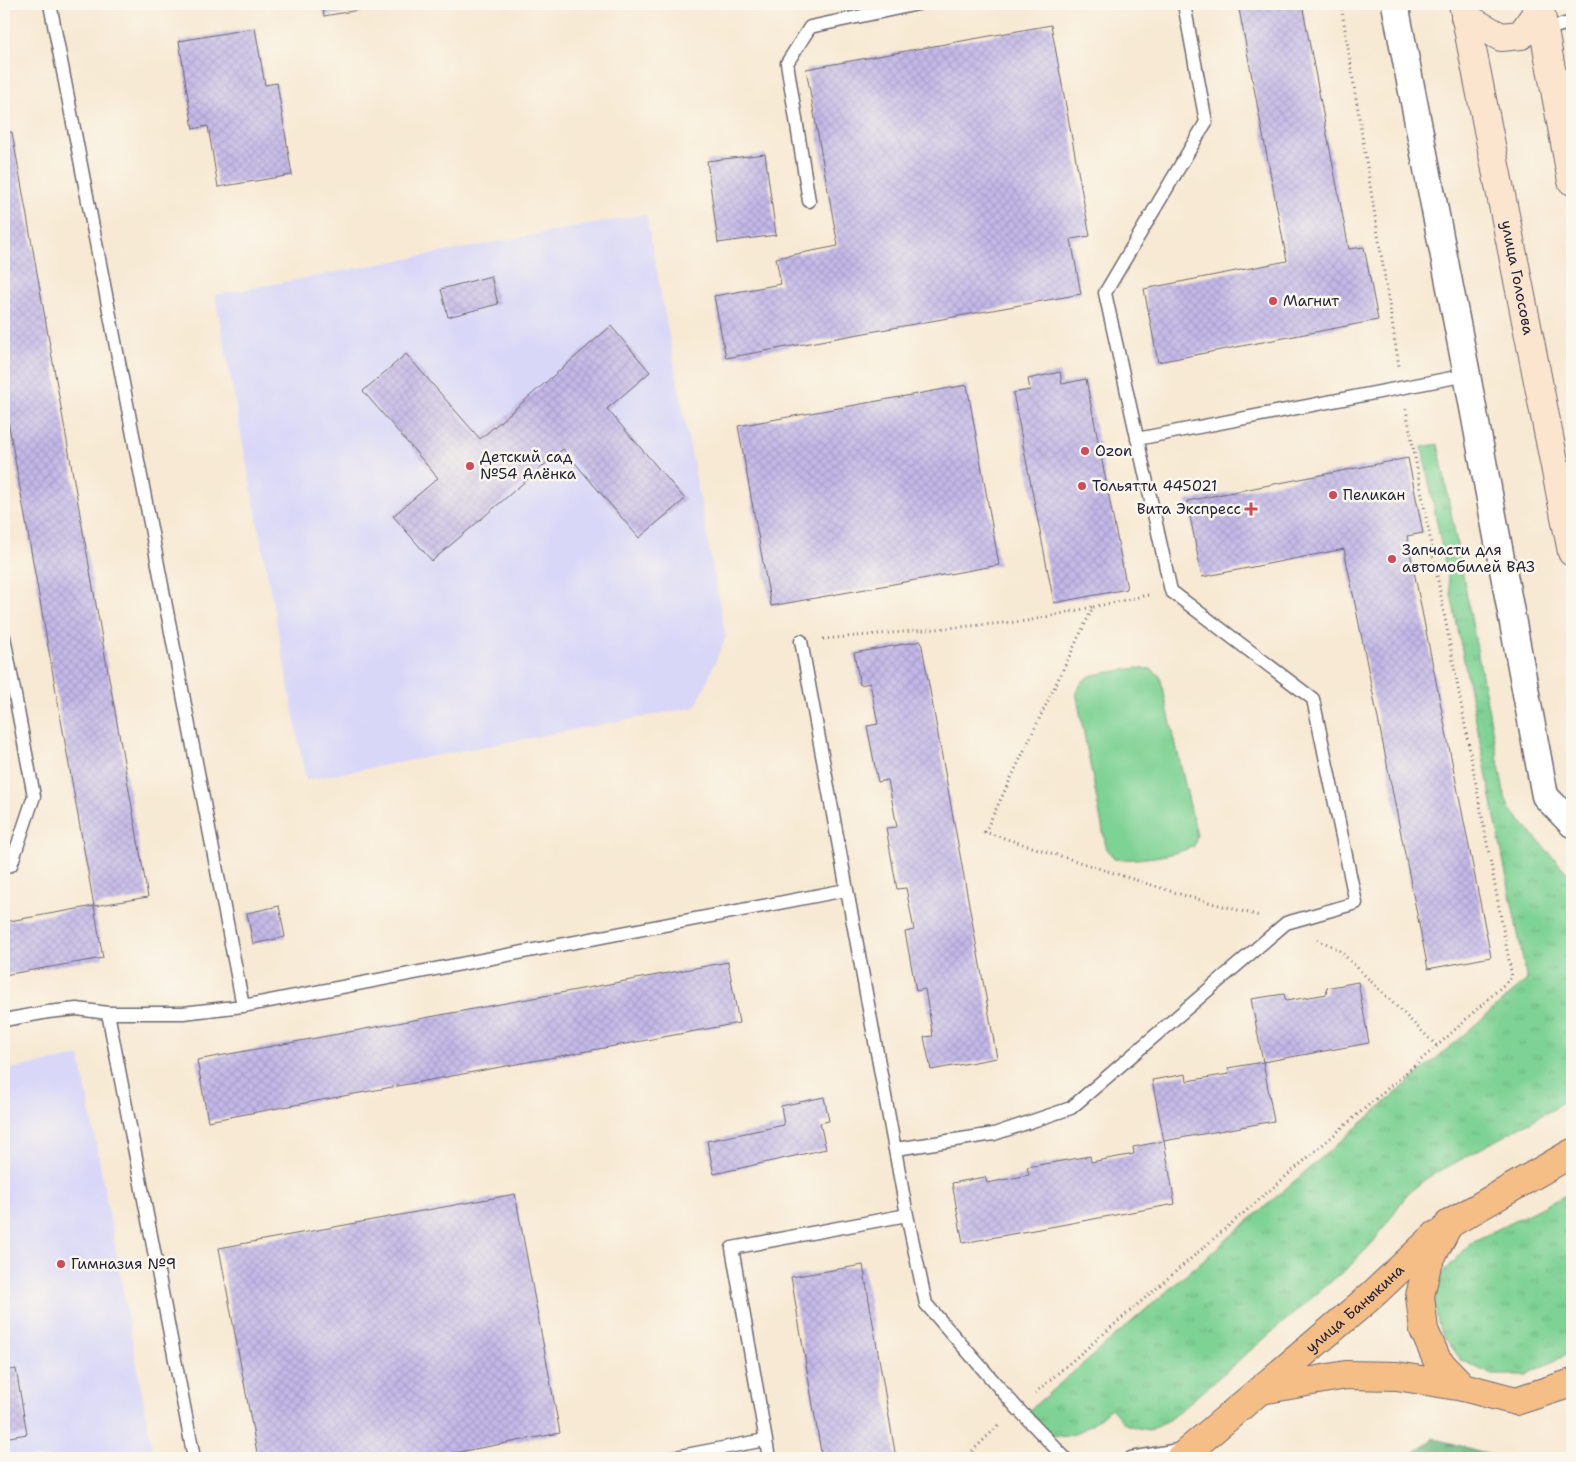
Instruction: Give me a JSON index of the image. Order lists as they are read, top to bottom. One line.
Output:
{"streets":{"main road":["улица Голосова","улица Баныкина"]},"places":{"other":["Магнит","Ozon","Детский сад №54 Алёнка","Тольятти 445021","Пеликан","Запчасти для автомобилей ВАЗ","Гимназия №9"],"health":["Вита Экспресс"]}}
